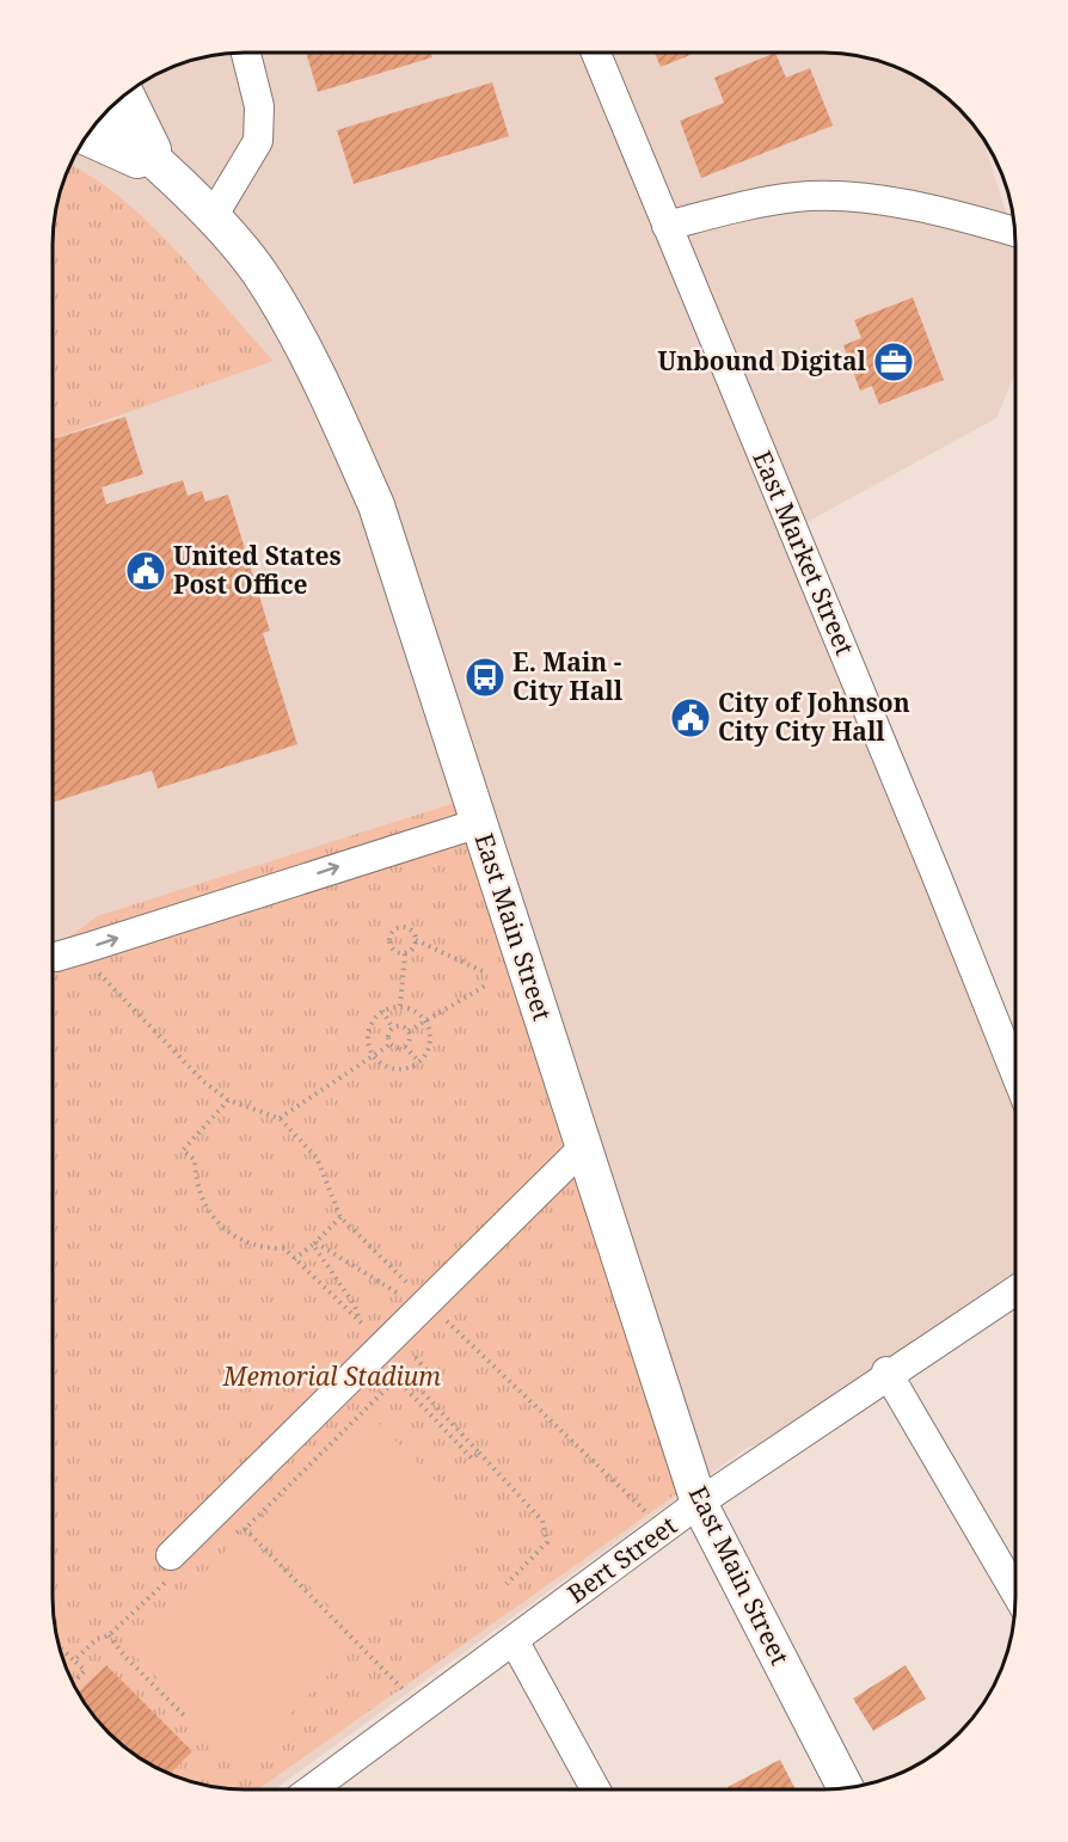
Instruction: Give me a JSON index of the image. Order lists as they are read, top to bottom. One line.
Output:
{"streets":{"main road":["East Main Street"],"street":["East Market Street","Bert Street"]},"crossings":[["East Main Street","Bert Street"]],"parks":["Memorial Stadium"],"places":{"office":["Unbound Digital"],"public building":["United States Post Office","City of Johnson City City Hall"],"bus stop":["E. Main - City Hall"]}}
